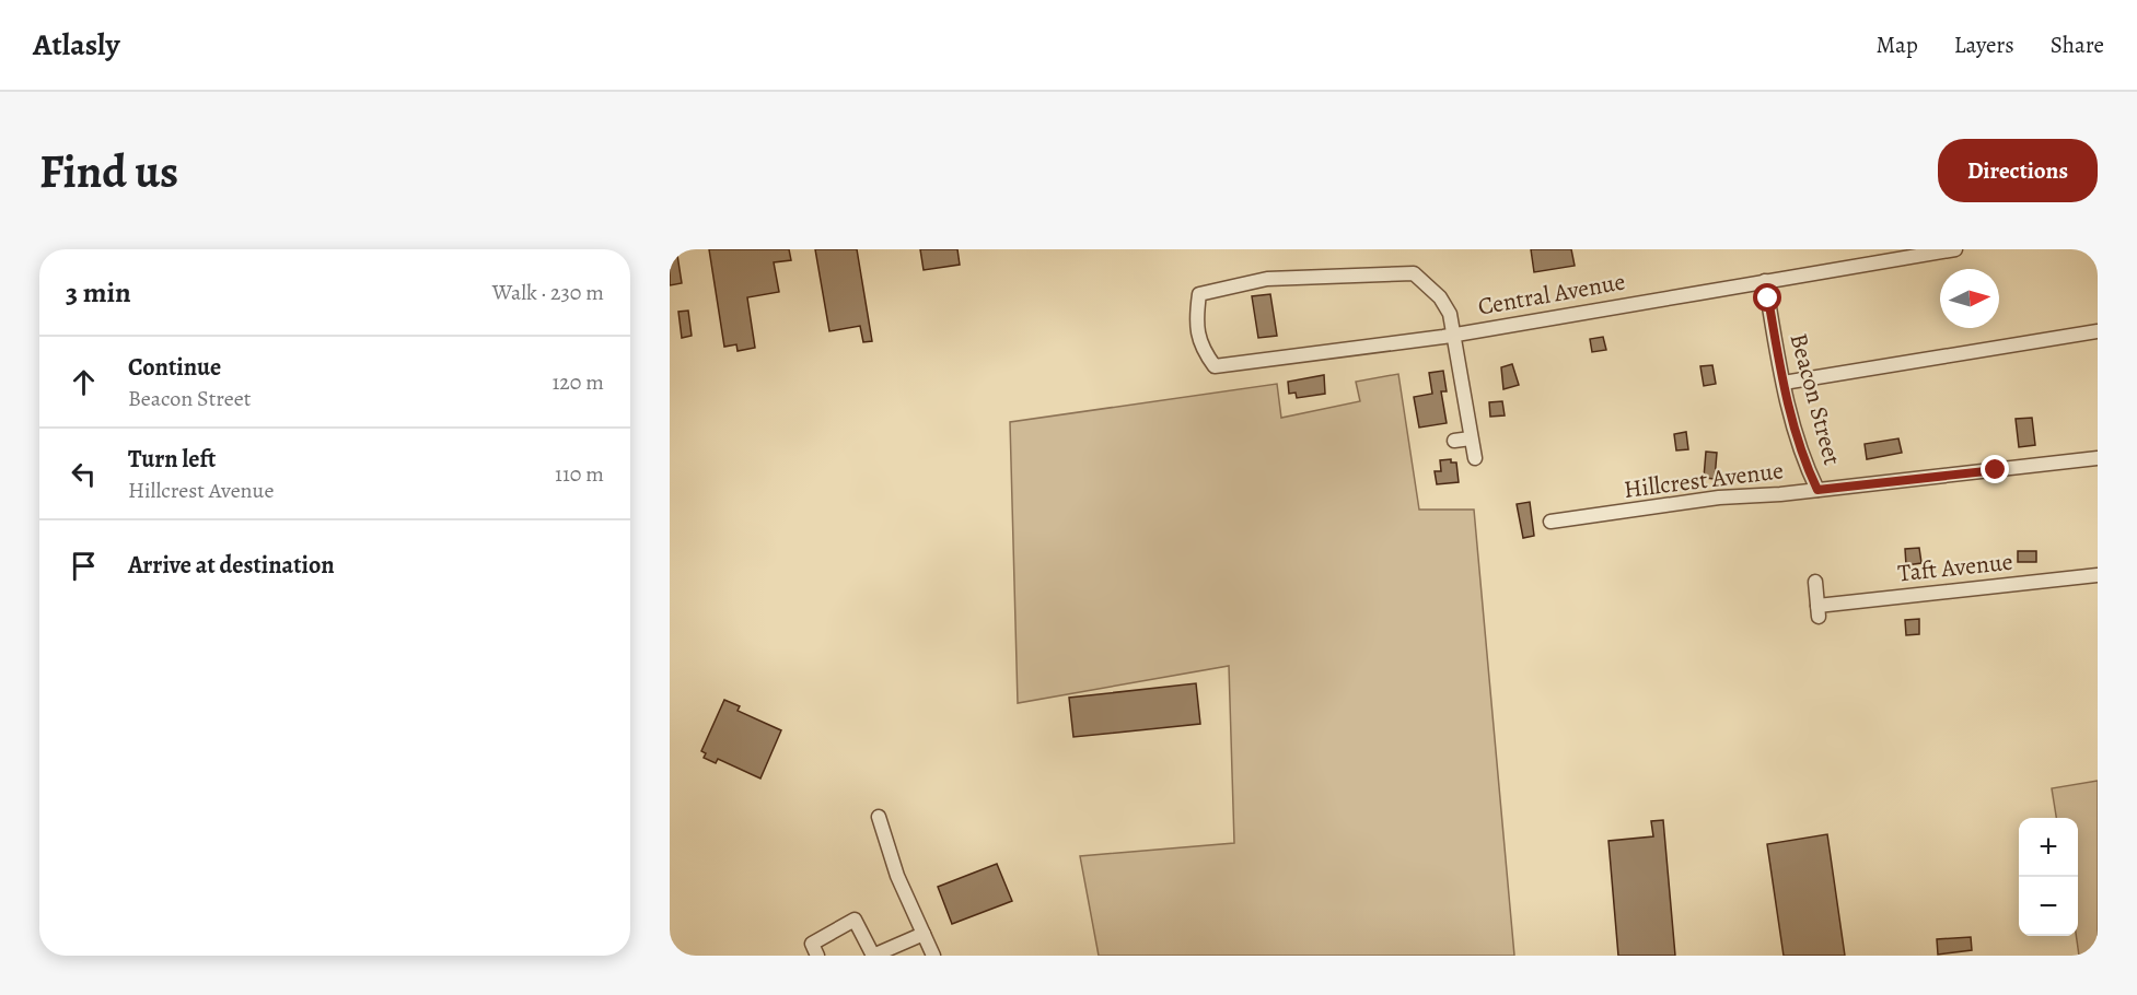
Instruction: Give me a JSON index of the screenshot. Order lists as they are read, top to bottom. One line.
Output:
{"streets":{"street":["Central Avenue","Beacon Street","Hillcrest Avenue","Taft Avenue"]},"crossings":[["Central Avenue","Beacon Street"],["Beacon Street","Hillcrest Avenue"]],"north":"right","page":{"header":"Atlasly","nav":["Map","Layers","Share"],"buttons":"Directions","title":"Find us","heading":["3 min","Walk · 230 m"],"list":[["Continue","Beacon Street","120 m"],["Turn left","Hillcrest Avenue","110 m"],"Arrive at destination"],"map_buttons":["+","−"]}}
